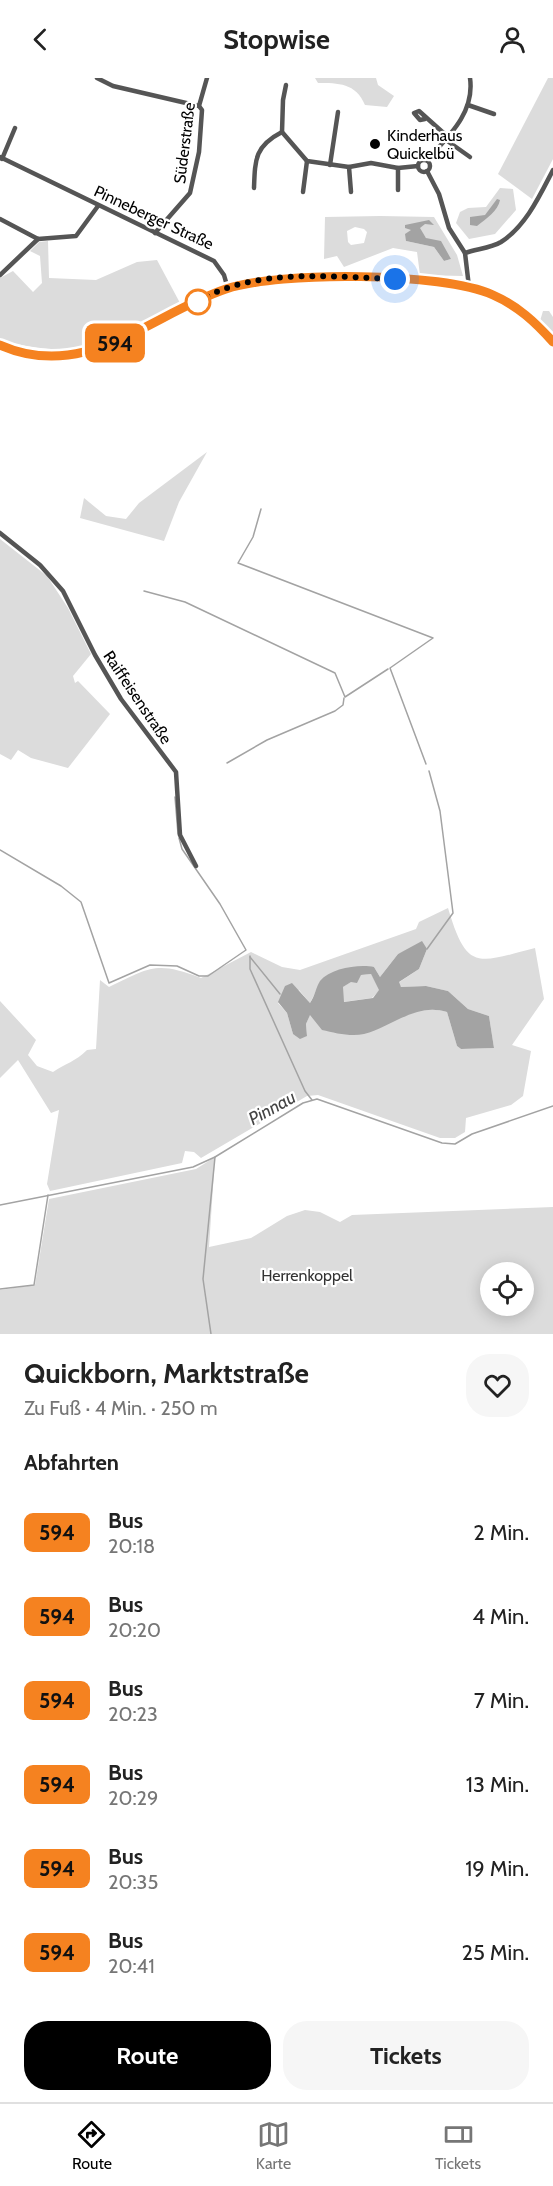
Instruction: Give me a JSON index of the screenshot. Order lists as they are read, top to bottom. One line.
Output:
{"streets":{"street":["Süderstraße","Pinneberger Straße","Raiffeisenstraße"]},"crossings":[["Süderstraße","Pinneberger Straße"]],"water":["Pinnau"],"parks":["Herrenkoppel"],"places":["Kinderhaus Quickelbü"],"lines":["bus line 594"],"page":{"header":"Stopwise","on_map":"594","heading":[["Quickborn, Marktstraße","Zu Fuß · 4 Min. · 250 m"],"Abfahrten"],"list":[{"mark":"594","name":"Bus","note":"20:18","value":"2 Min."},{"mark":"594","name":"Bus","note":"20:20","value":"4 Min."},{"mark":"594","name":"Bus","note":"20:23","value":"7 Min."},{"mark":"594","name":"Bus","note":"20:29","value":"13 Min."},{"mark":"594","name":"Bus","note":"20:35","value":"19 Min."},{"mark":"594","name":"Bus","note":"20:41","value":"25 Min."}],"buttons":["Route","Tickets"],"tabs":["Route","Karte","Tickets"]}}
